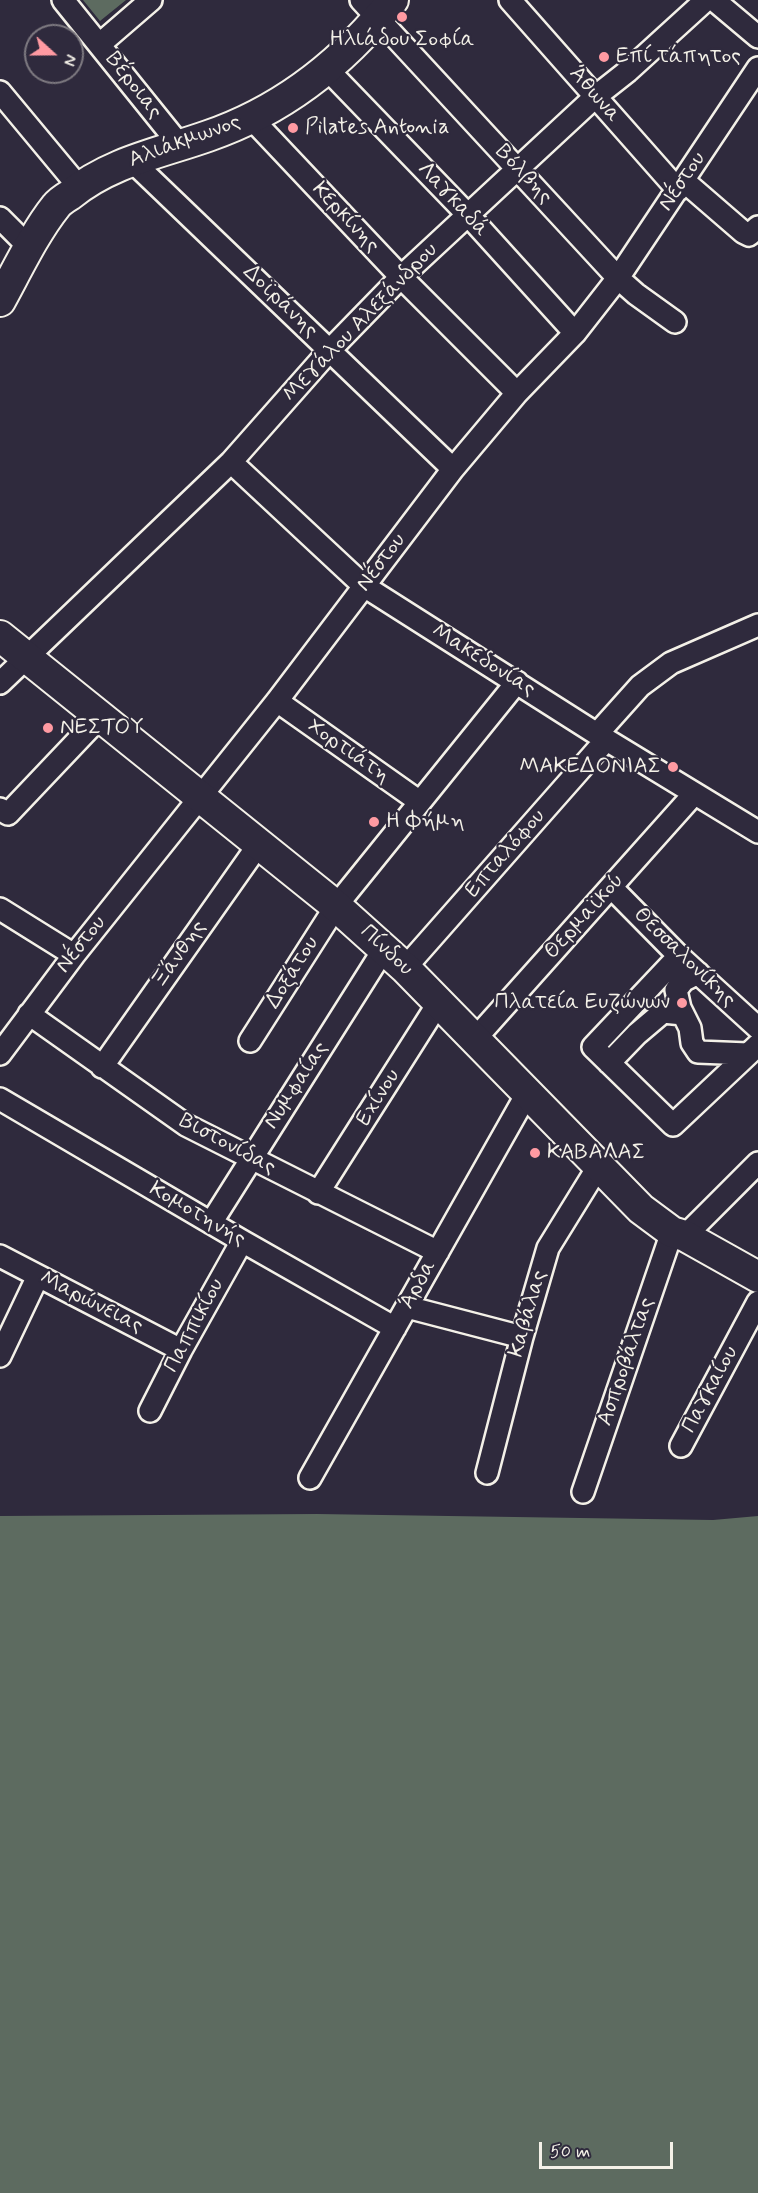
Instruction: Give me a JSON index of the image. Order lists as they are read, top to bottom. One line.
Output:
{"streets":{"street":["Βέροιας","Άθωνα","Αλιάκμωνος","Βόλβης","Νέστου","Λαγκαδά","Κερκίνης","Δοϊράνης","Μεγάλου Αλεξάνδρου","Μακεδονίας","Χορτιάτη","Επταλόφου","Θερμαϊκού","Πίνδου","Ξάνθης","Θεσσαλονίκης","Δοξάτου","Νυμφαίας","Εχίνου","Βιστονίδας","Κομοτηνής","Άρδα","Μαρώνειας","Καβάλας","Παππικίου","Ασπροβάλτας","Παγκαίου"]},"crossings":[["Βέροιας","Αλιάκμωνος"],["Άθωνα","Νέστου"],["Άθωνα","Μεγάλου Αλεξάνδρου"],["Αλιάκμωνος","Βόλβης"],["Αλιάκμωνος","Λαγκαδά"],["Αλιάκμωνος","Κερκίνης"],["Αλιάκμωνος","Δοϊράνης"],["Βόλβης","Νέστου"],["Βόλβης","Μεγάλου Αλεξάνδρου"],["Νέστου","Λαγκαδά"],["Νέστου","Κερκίνης"],["Νέστου","Δοϊράνης"],["Νέστου","Μακεδονίας"],["Νέστου","Χορτιάτη"],["Νέστου","Πίνδου"],["Νέστου","Βιστονίδας"],["Λαγκαδά","Μεγάλου Αλεξάνδρου"],["Κερκίνης","Μεγάλου Αλεξάνδρου"],["Δοϊράνης","Μεγάλου Αλεξάνδρου"],["Μεγάλου Αλεξάνδρου","Μακεδονίας"],["Μεγάλου Αλεξάνδρου","Πίνδου"],["Μακεδονίας","Επταλόφου"],["Μακεδονίας","Θερμαϊκού"],["Μακεδονίας","Δοξάτου"],["Χορτιάτη","Δοξάτου"],["Επταλόφου","Πίνδου"],["Επταλόφου","Νυμφαίας"],["Θερμαϊκού","Πίνδου"],["Θερμαϊκού","Θεσσαλονίκης"],["Πίνδου","Ξάνθης"],["Πίνδου","Δοξάτου"],["Πίνδου","Νυμφαίας"],["Πίνδου","Εχίνου"],["Πίνδου","Άρδα"],["Πίνδου","Καβάλας"],["Πίνδου","Ασπροβάλτας"],["Ξάνθης","Βιστονίδας"],["Νυμφαίας","Βιστονίδας"],["Νυμφαίας","Κομοτηνής"],["Εχίνου","Βιστονίδας"],["Βιστονίδας","Άρδα"],["Κομοτηνής","Άρδα"],["Κομοτηνής","Παππικίου"],["Μαρώνειας","Παππικίου"]],"places":["Ηλιάδου Σοφία","Επί τάπητος","Pilates Antonia","ΝΕΣΤΟΥ","ΜΑΚΕΔΟΝΙΑΣ","Η Φήμη","Πλατεία Ευζώνων","ΚΑΒΑΛΑΣ"],"scale_bar":"50 m","north":"right"}
